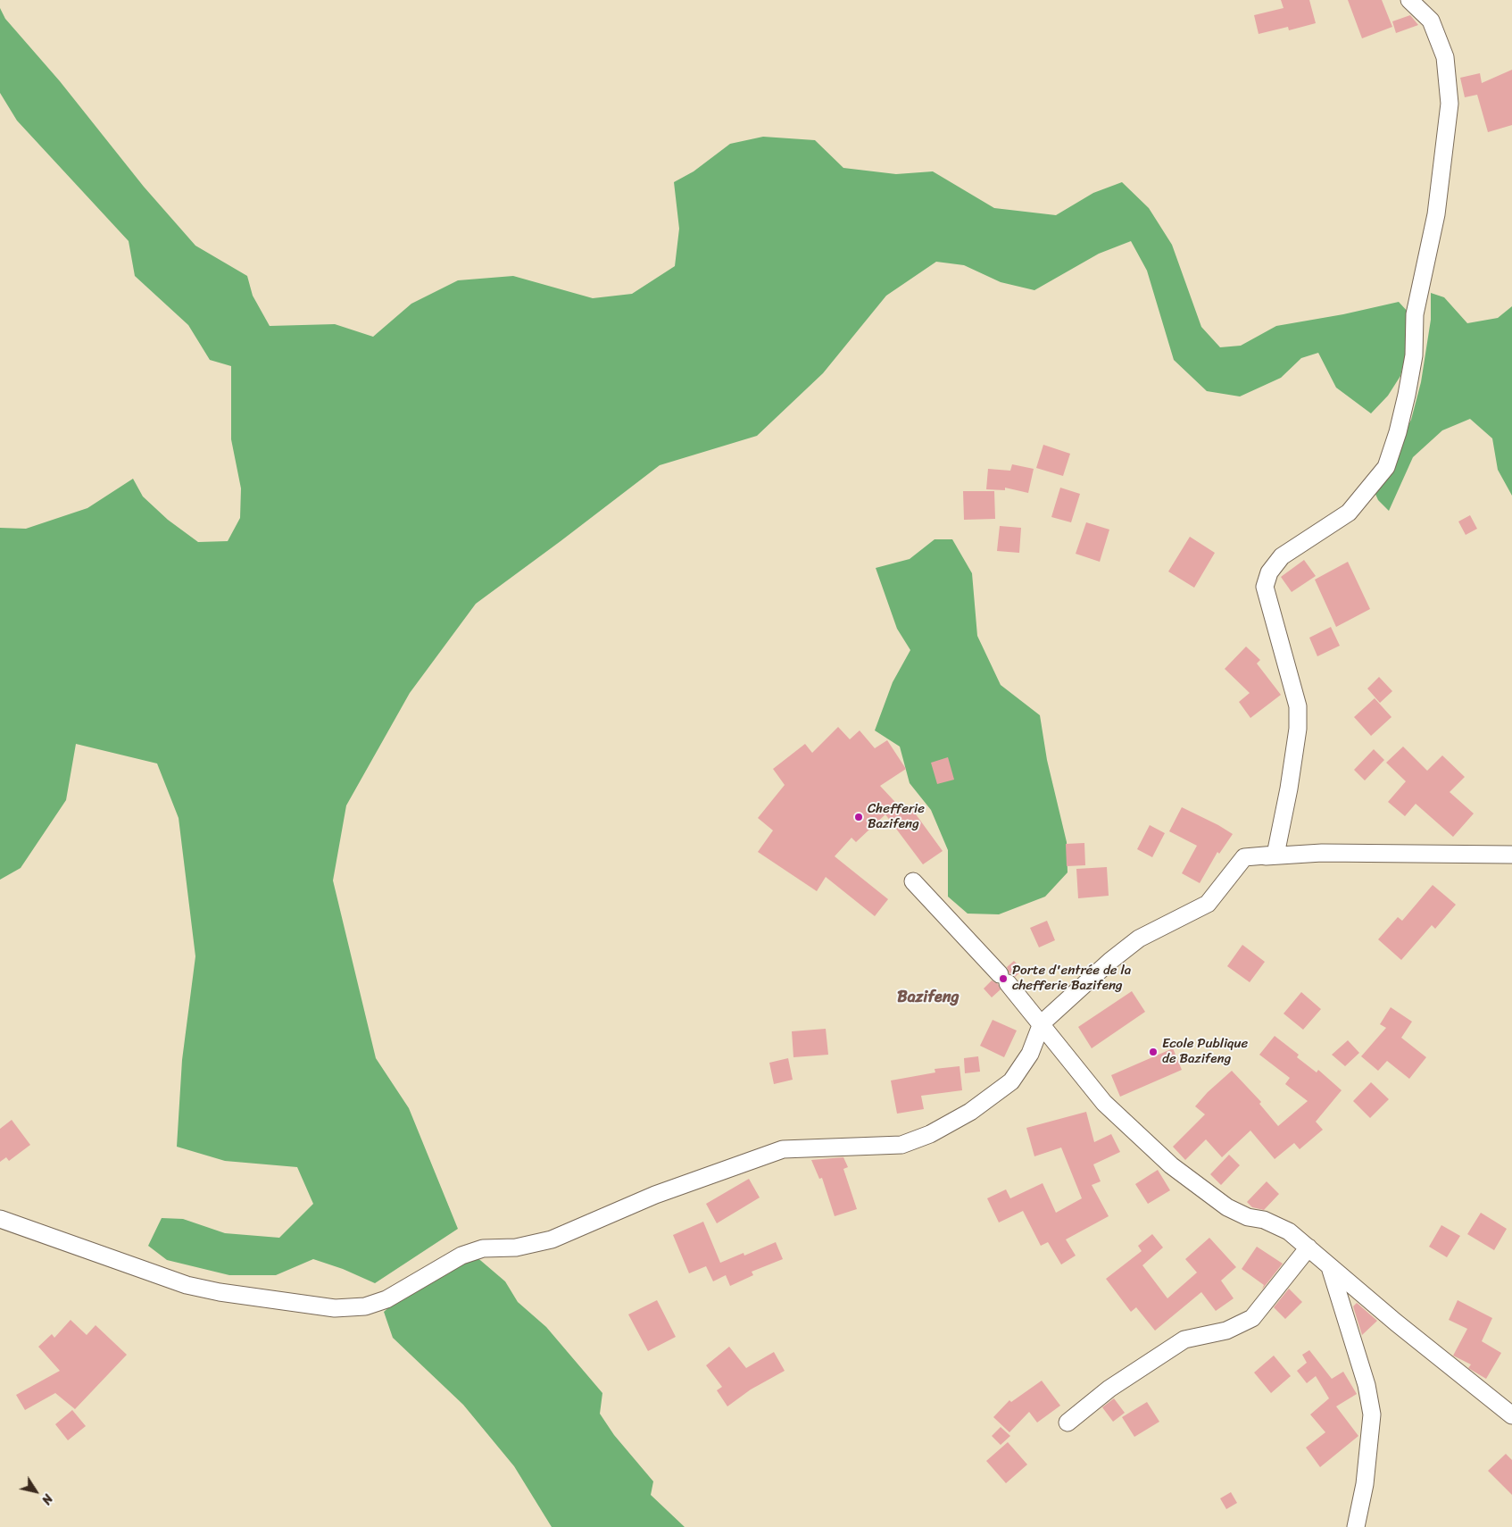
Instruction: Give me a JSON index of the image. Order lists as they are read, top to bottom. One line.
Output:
{"districts":["Bazifeng"],"places":["Chefferie Bazifeng","Porte d'entrée de la chefferie Bazifeng","Ecole Publique de Bazifeng"],"north":"bottom right"}
